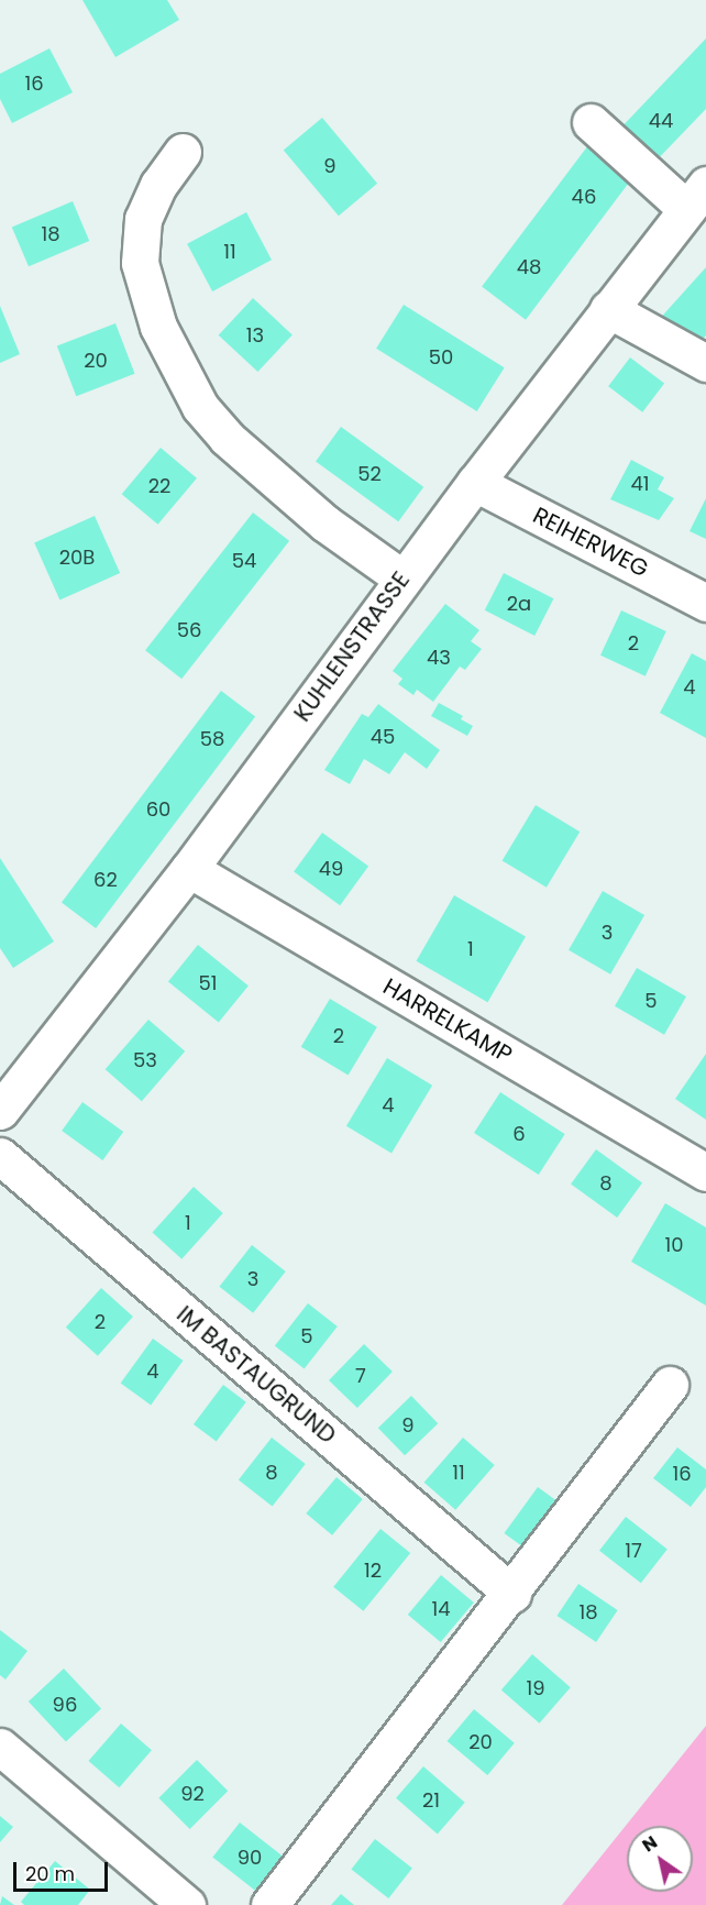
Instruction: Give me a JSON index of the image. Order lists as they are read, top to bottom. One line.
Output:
{"streets":{"street":["REIHERWEG","KUHLENSTRASSE","HARRELKAMP","IM BASTAUGRUND"]},"crossings":[["REIHERWEG","KUHLENSTRASSE"],["KUHLENSTRASSE","HARRELKAMP"]],"house_numbers":["16","44","9","46","18","11","48","13","50","20","52","41","22","20B","54","2a","56","2","43","4","45","58","60","49","62","3","1","51","5","2","53","4","6","8","1","10","3","2","5","4","7","9","8","11","16","17","12","14","18","19","96","20","92","21","90"],"scale_bar":"20 m","north":"top left"}
